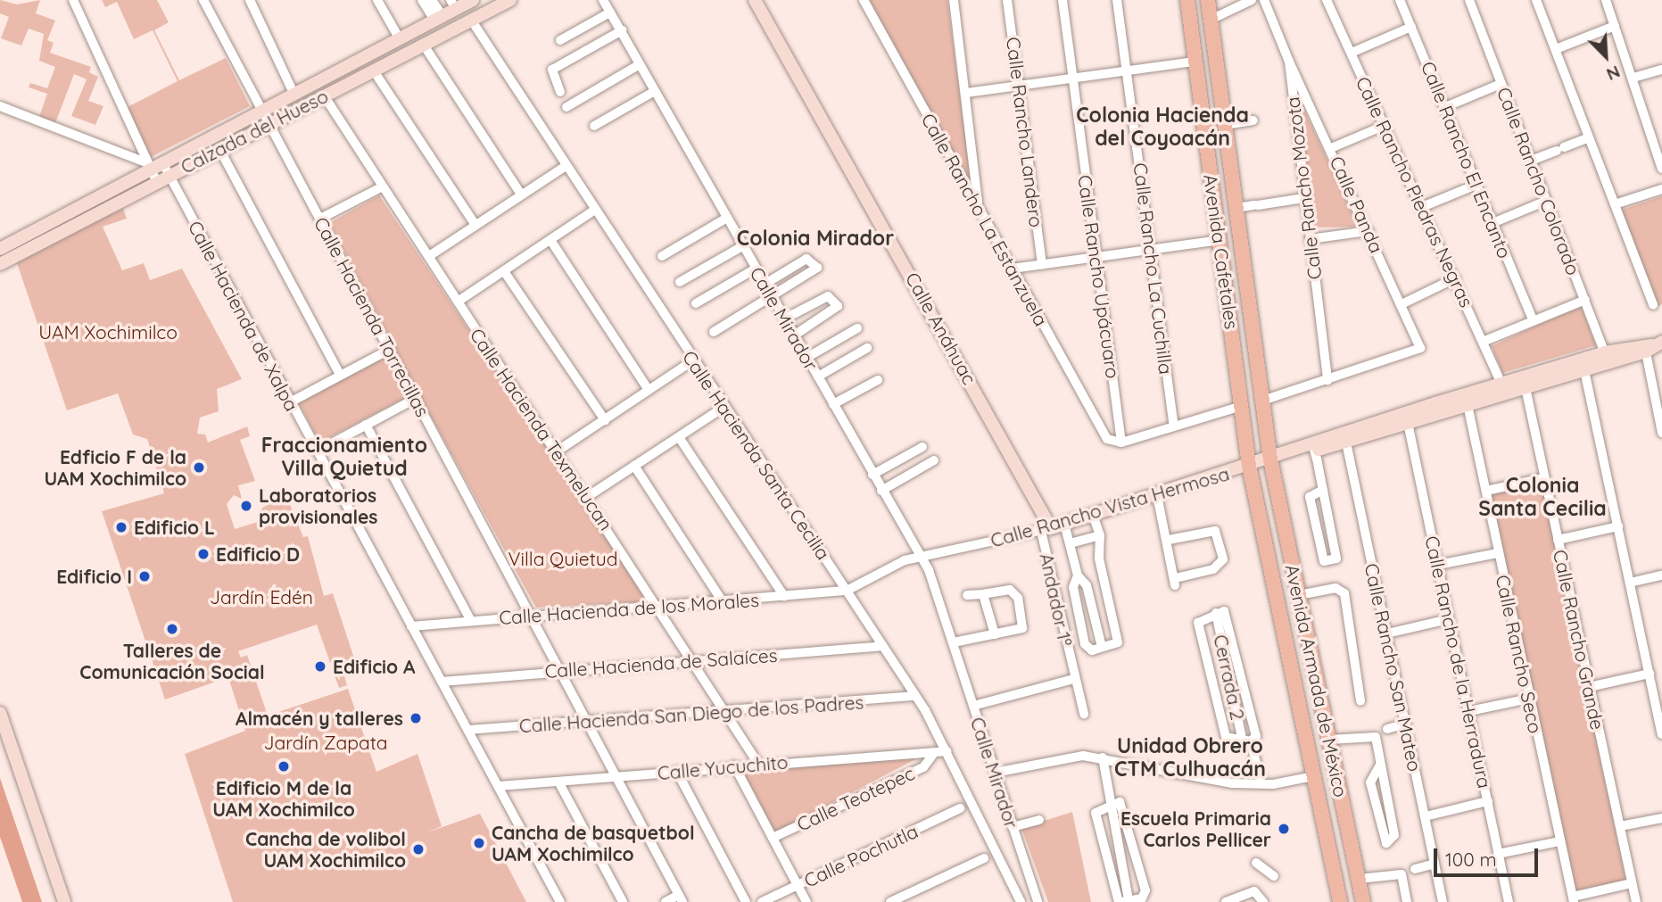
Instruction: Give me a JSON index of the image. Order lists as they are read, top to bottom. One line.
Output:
{"streets":{"main road":["Avenida Cafetales","Avenida Armada de México"],"street":["Calzada del Hueso","Calle Rancho Landero","Calle Rancho El Encanto","Calle Rancho Colorado","Calle Rancho Mozota","Calle Rancho Piedras Negras","Calle Panda","Calle Rancho La Estanzuela","Calle Rancho La Cuchilla","Calle Rancho Upácuaro","Calle Hacienda de Xalpa","Calle Hacienda Torrecillas","Calle Mirador","Calle Anáhuac","Calle Hacienda Texmelucan","Calle Hacienda Santa Cecilia","Calle Rancho Vista Hermosa","Andador 1º","Calle Hacienda de los Morales","Calle Rancho Grande","Calle Rancho Seco","Calle Rancho de la Herradura","Calle Hacienda de Salaíces","Calle Rancho San Mateo","Cerrada 2","Calle Hacienda San Diego de los Padres","Calle Yucuchito","Calle Teotepec","Calle Pochutla"]},"crossings":[["Calzada del Hueso","Calle Hacienda de Xalpa"],["Calzada del Hueso","Calle Hacienda Torrecillas"],["Calzada del Hueso","Calle Hacienda Texmelucan"],["Calzada del Hueso","Calle Hacienda Santa Cecilia"],["Calle Rancho Colorado","Calle Rancho Vista Hermosa"],["Calle Rancho Mozota","Calle Panda"],["Calle Rancho Piedras Negras","Calle Rancho Vista Hermosa"],["Calle Rancho La Estanzuela","Calle Rancho Upácuaro"],["Avenida Cafetales","Calle Rancho Vista Hermosa"],["Avenida Cafetales","Avenida Armada de México"],["Calle Hacienda de Xalpa","Calle Hacienda de los Morales"],["Calle Hacienda de Xalpa","Calle Hacienda de Salaíces"],["Calle Hacienda de Xalpa","Calle Hacienda San Diego de los Padres"],["Calle Hacienda de Xalpa","Calle Yucuchito"],["Calle Hacienda Torrecillas","Calle Hacienda de los Morales"],["Calle Hacienda Torrecillas","Calle Hacienda de Salaíces"],["Calle Hacienda Torrecillas","Calle Hacienda San Diego de los Padres"],["Calle Hacienda Torrecillas","Calle Yucuchito"],["Calle Mirador","Calle Rancho Vista Hermosa"],["Calle Anáhuac","Calle Rancho Vista Hermosa"],["Calle Anáhuac","Andador 1º"],["Calle Hacienda Texmelucan","Calle Hacienda de los Morales"],["Calle Hacienda Texmelucan","Calle Hacienda de Salaíces"],["Calle Hacienda Texmelucan","Calle Hacienda San Diego de los Padres"],["Calle Hacienda Texmelucan","Calle Yucuchito"],["Calle Hacienda Santa Cecilia","Calle Rancho Vista Hermosa"],["Calle Hacienda Santa Cecilia","Calle Hacienda de los Morales"],["Calle Hacienda Santa Cecilia","Calle Hacienda de Salaíces"],["Calle Hacienda Santa Cecilia","Calle Hacienda San Diego de los Padres"],["Calle Hacienda Santa Cecilia","Calle Yucuchito"],["Calle Rancho Vista Hermosa","Andador 1º"],["Calle Rancho Vista Hermosa","Calle Hacienda de los Morales"],["Calle Rancho Vista Hermosa","Calle Rancho Grande"],["Calle Rancho Vista Hermosa","Calle Rancho Seco"],["Calle Rancho Vista Hermosa","Calle Rancho de la Herradura"],["Calle Rancho Vista Hermosa","Calle Rancho San Mateo"],["Calle Rancho Vista Hermosa","Avenida Armada de México"],["Calle Yucuchito","Calle Teotepec"]],"districts":["Colonia Hacienda del Coyoacán","Colonia Mirador","Fraccionamiento Villa Quietud","Colonia Santa Cecilia","Unidad Obrero CTM Culhuacán"],"parks":["UAM Xochimilco","Villa Quietud","Jardín Edén","Jardín Zapata"],"places":["Edficio F de la UAM Xochimilco","Laboratorios provisionales","Edificio L","Edificio D","Edificio I","Talleres de Comunicación Social","Edificio A","Almacén y talleres","Edificio M de la UAM Xochimilco","Escuela Primaria Carlos Pellicer","Cancha de basquetbol UAM Xochimilco","Cancha de volibol UAM Xochimilco"],"scale_bar":"100 m","north":"bottom right"}
